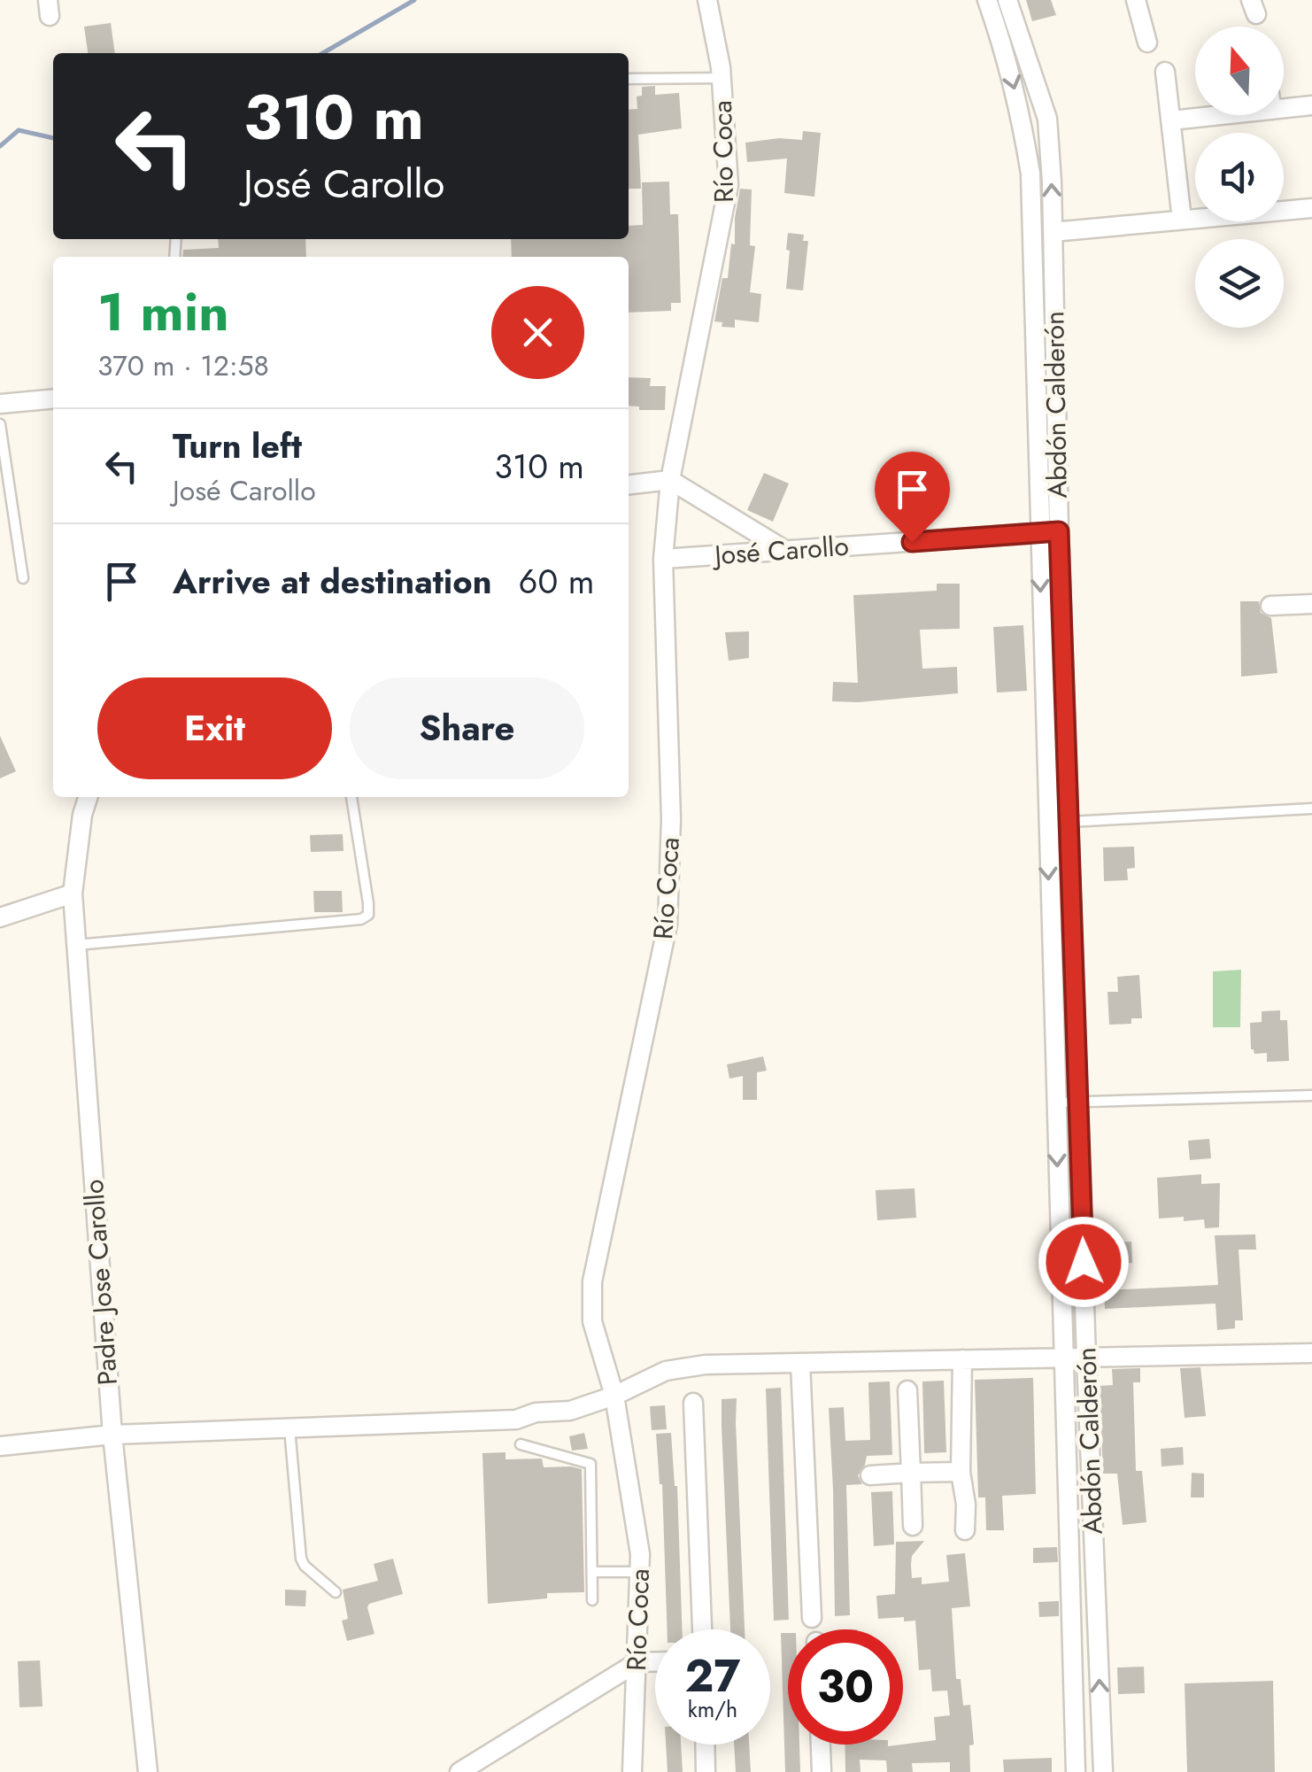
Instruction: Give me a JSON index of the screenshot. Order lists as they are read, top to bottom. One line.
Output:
{"streets":{"street":["Río Coca","Abdón Calderón","José Carollo","Padre Jose Carollo"]},"crossings":[["Río Coca","José Carollo"],["Abdón Calderón","José Carollo"]],"north":"top","page":{"turn":["310 m","José Carollo"],"heading":["1 min","370 m · 12:58"],"list":[{"name":"Turn left","note":"José Carollo","value":"310 m"},{"name":"Arrive at destination","value":"60 m"}],"buttons":["Exit","Share"],"speed":"27 km/h","limit":"30"}}
